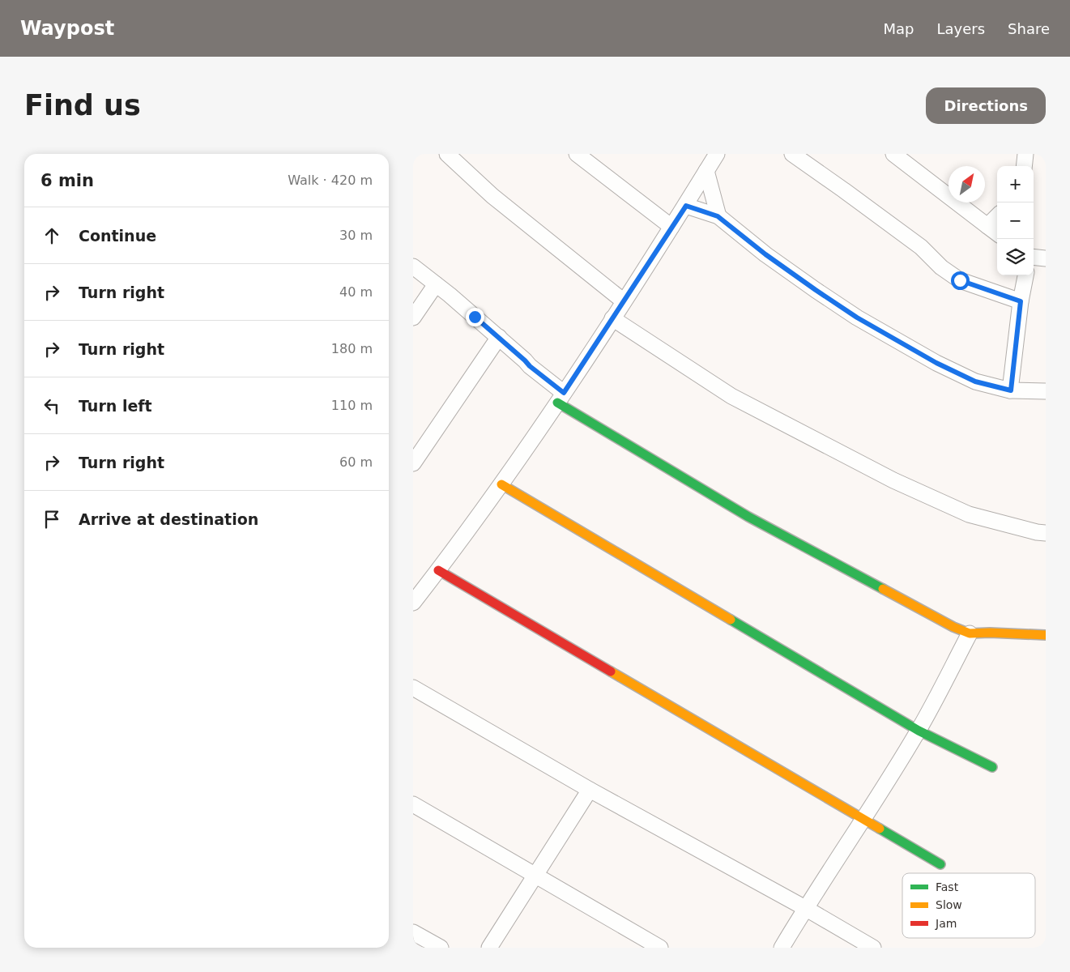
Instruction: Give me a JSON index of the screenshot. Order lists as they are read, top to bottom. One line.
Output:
{"legend":["Fast","Slow","Jam"],"north":"top right","page":{"header":"Waypost","nav":["Map","Layers","Share"],"buttons":"Directions","title":"Find us","heading":["6 min","Walk · 420 m"],"map_buttons":["+","−"],"list":[["Continue","30 m"],["Turn right","40 m"],["Turn right","180 m"],["Turn left","110 m"],["Turn right","60 m"],"Arrive at destination"]}}
